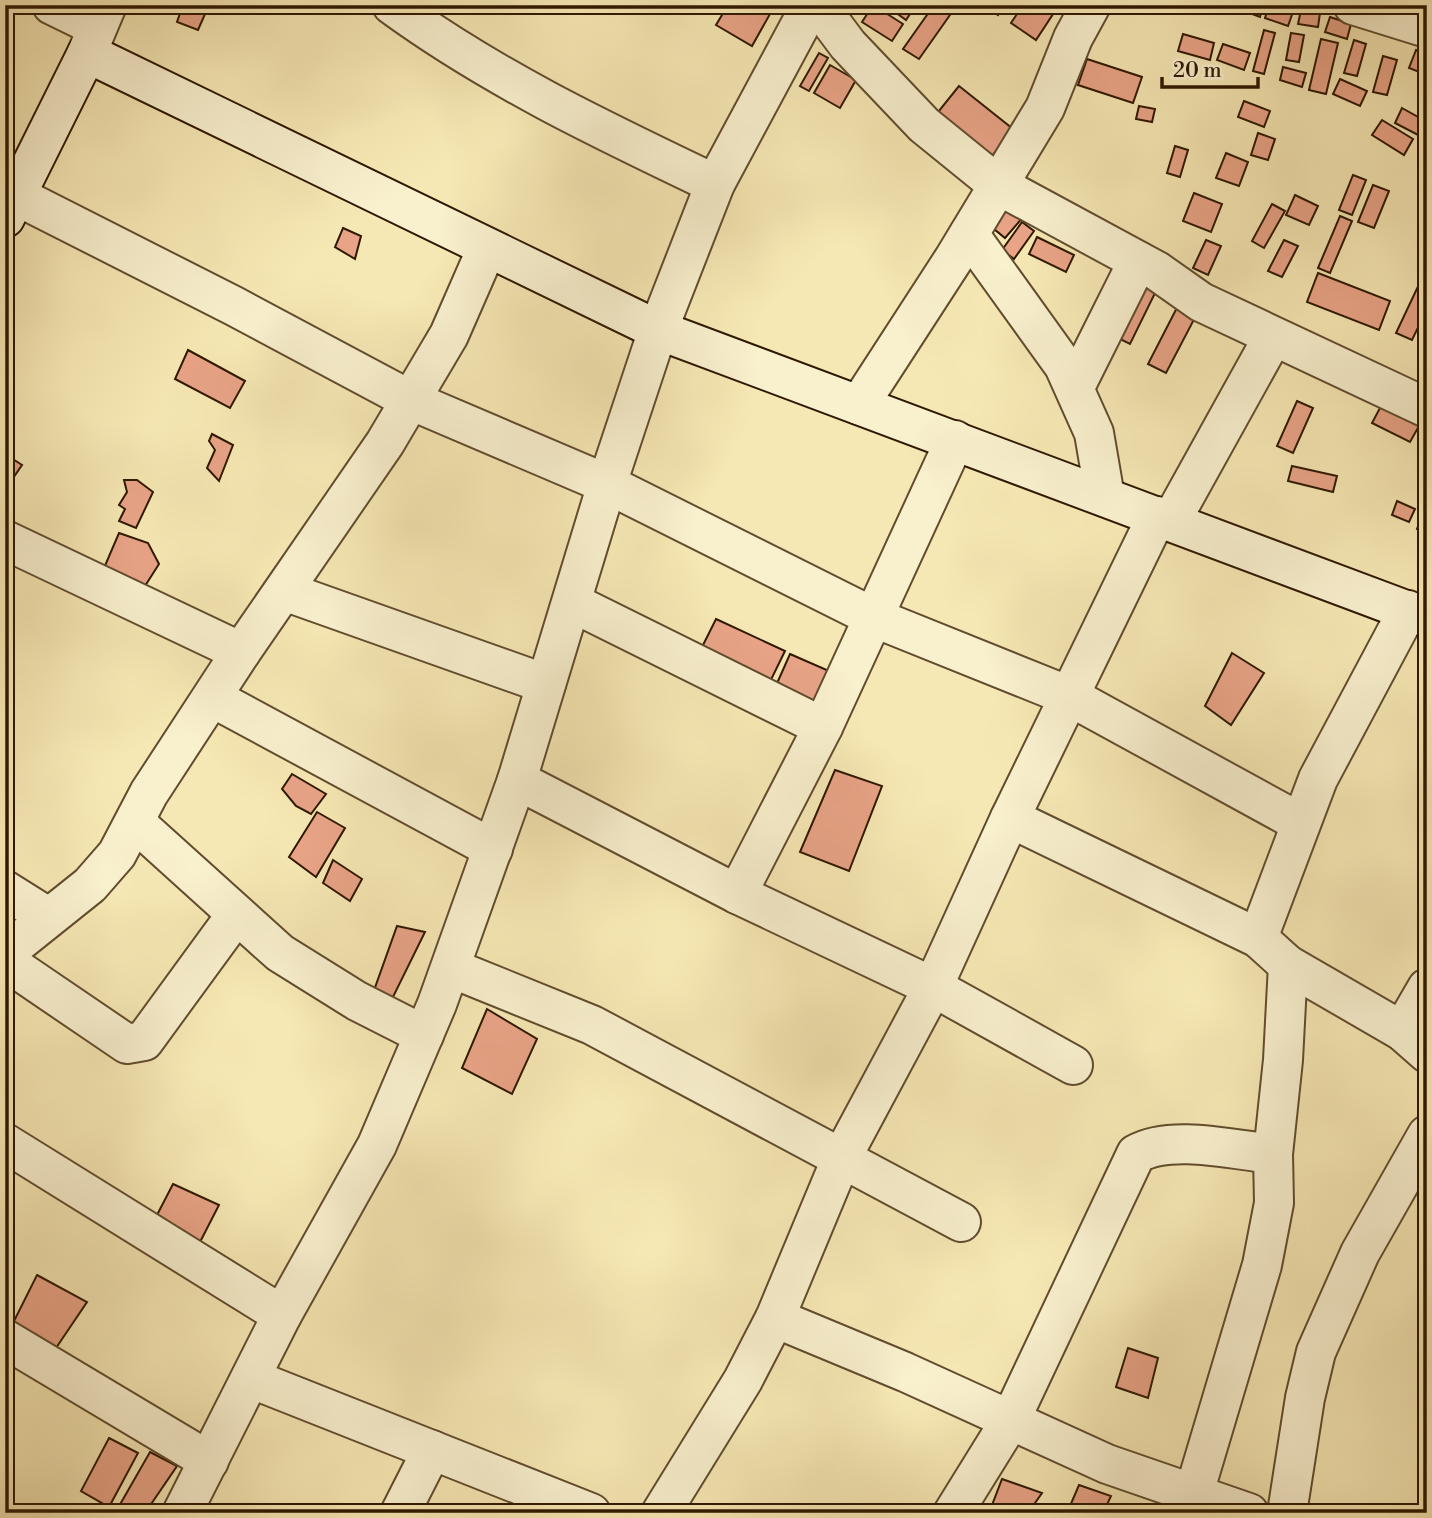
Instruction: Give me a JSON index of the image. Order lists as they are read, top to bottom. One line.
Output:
{"scale_bar":"20 m"}
